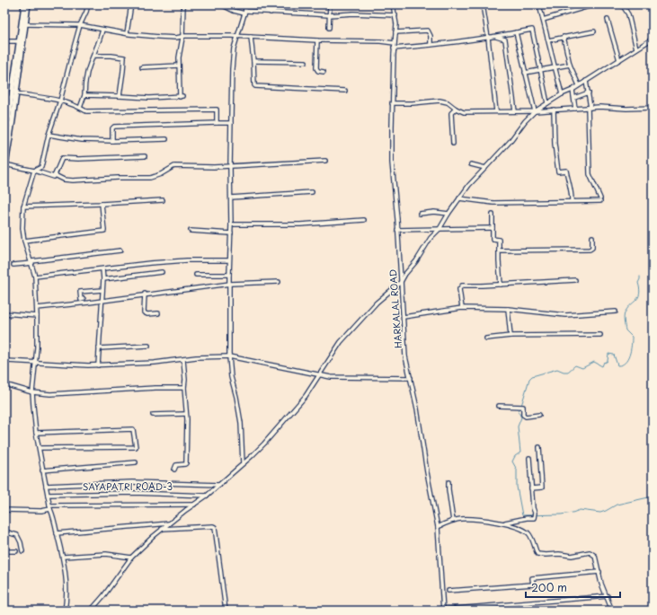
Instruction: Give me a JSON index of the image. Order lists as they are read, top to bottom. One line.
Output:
{"streets":{"street":["HARKALAL ROAD","SAYAPATRI ROAD-3"]},"scale_bar":"200 m"}
